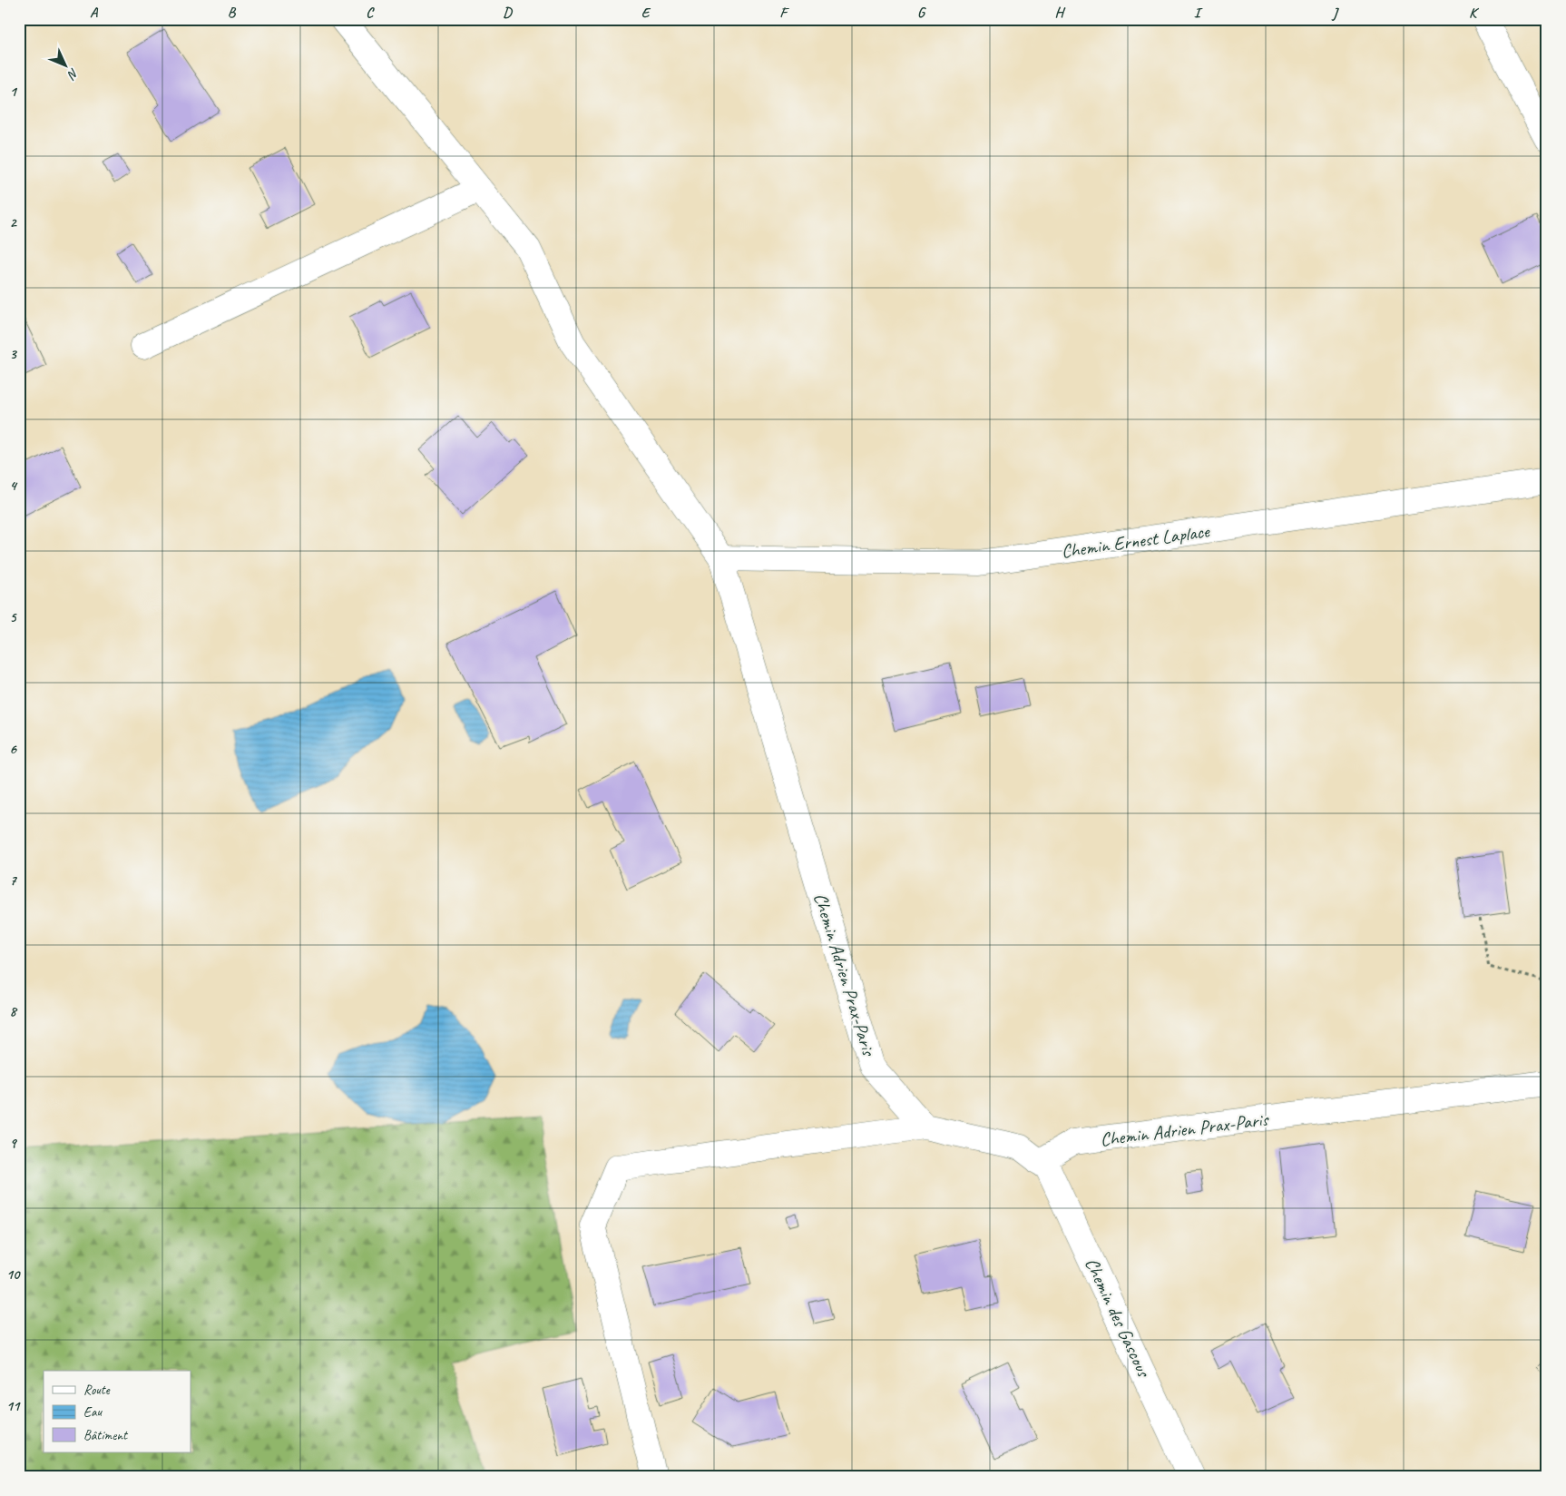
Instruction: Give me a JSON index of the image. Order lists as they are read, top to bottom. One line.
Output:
{"streets":{"street":["Chemin Ernest Laplace","Chemin Adrien Prax-Paris","Chemin des Gascous"]},"crossings":[["Chemin Ernest Laplace","Chemin Adrien Prax-Paris"],["Chemin Adrien Prax-Paris","Chemin des Gascous"]],"legend":["Route","Eau","Bâtiment"],"north":"bottom right","grid":{"columns":["A","B","C","D","E","F","G","H","I","J","K"],"rows":["1","2","3","4","5","6","7","8","9","10","11"]}}
